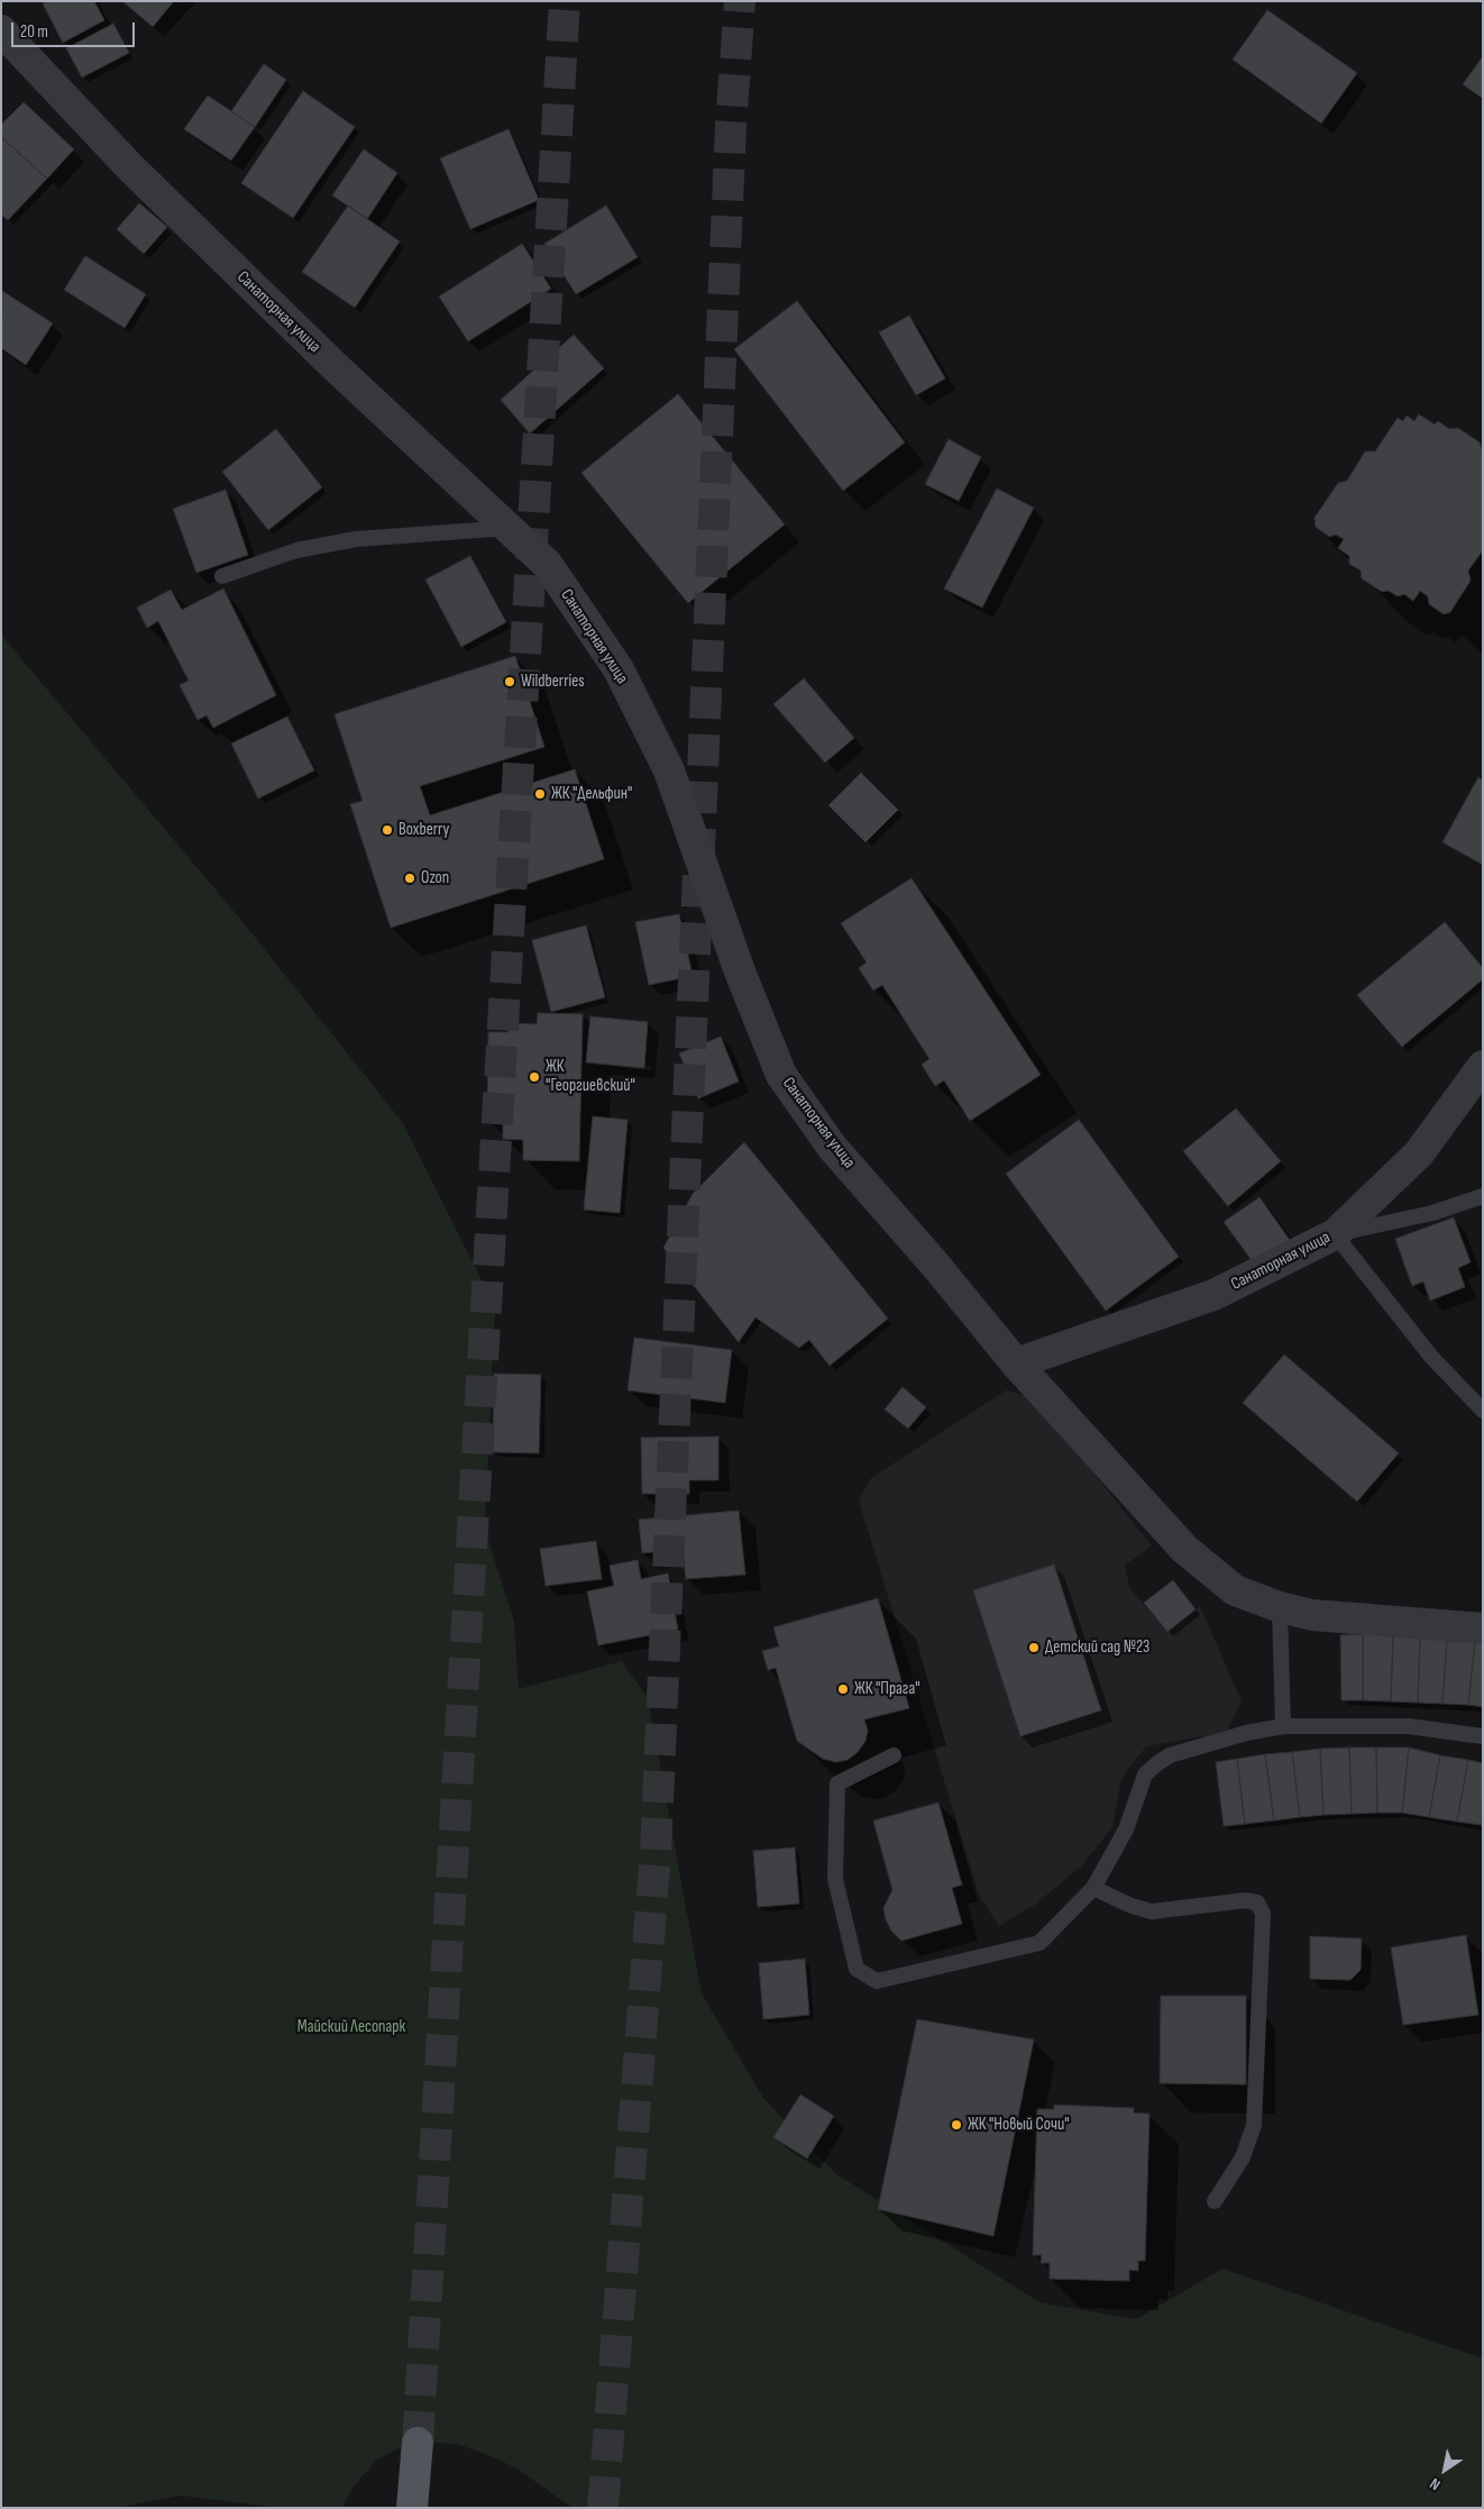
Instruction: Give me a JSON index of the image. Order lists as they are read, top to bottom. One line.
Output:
{"streets":{"street":["Санаторная улица"]},"parks":["Майский Лесопарк"],"places":["Wildberries","ЖК \"Дельфин\"","Boxberry","Ozon","ЖК \"Георгиевский\"","Детский сад №23","ЖК \"Прага\"","ЖК \"Новый Сочи\""],"scale_bar":"20 m","north":"bottom left"}
